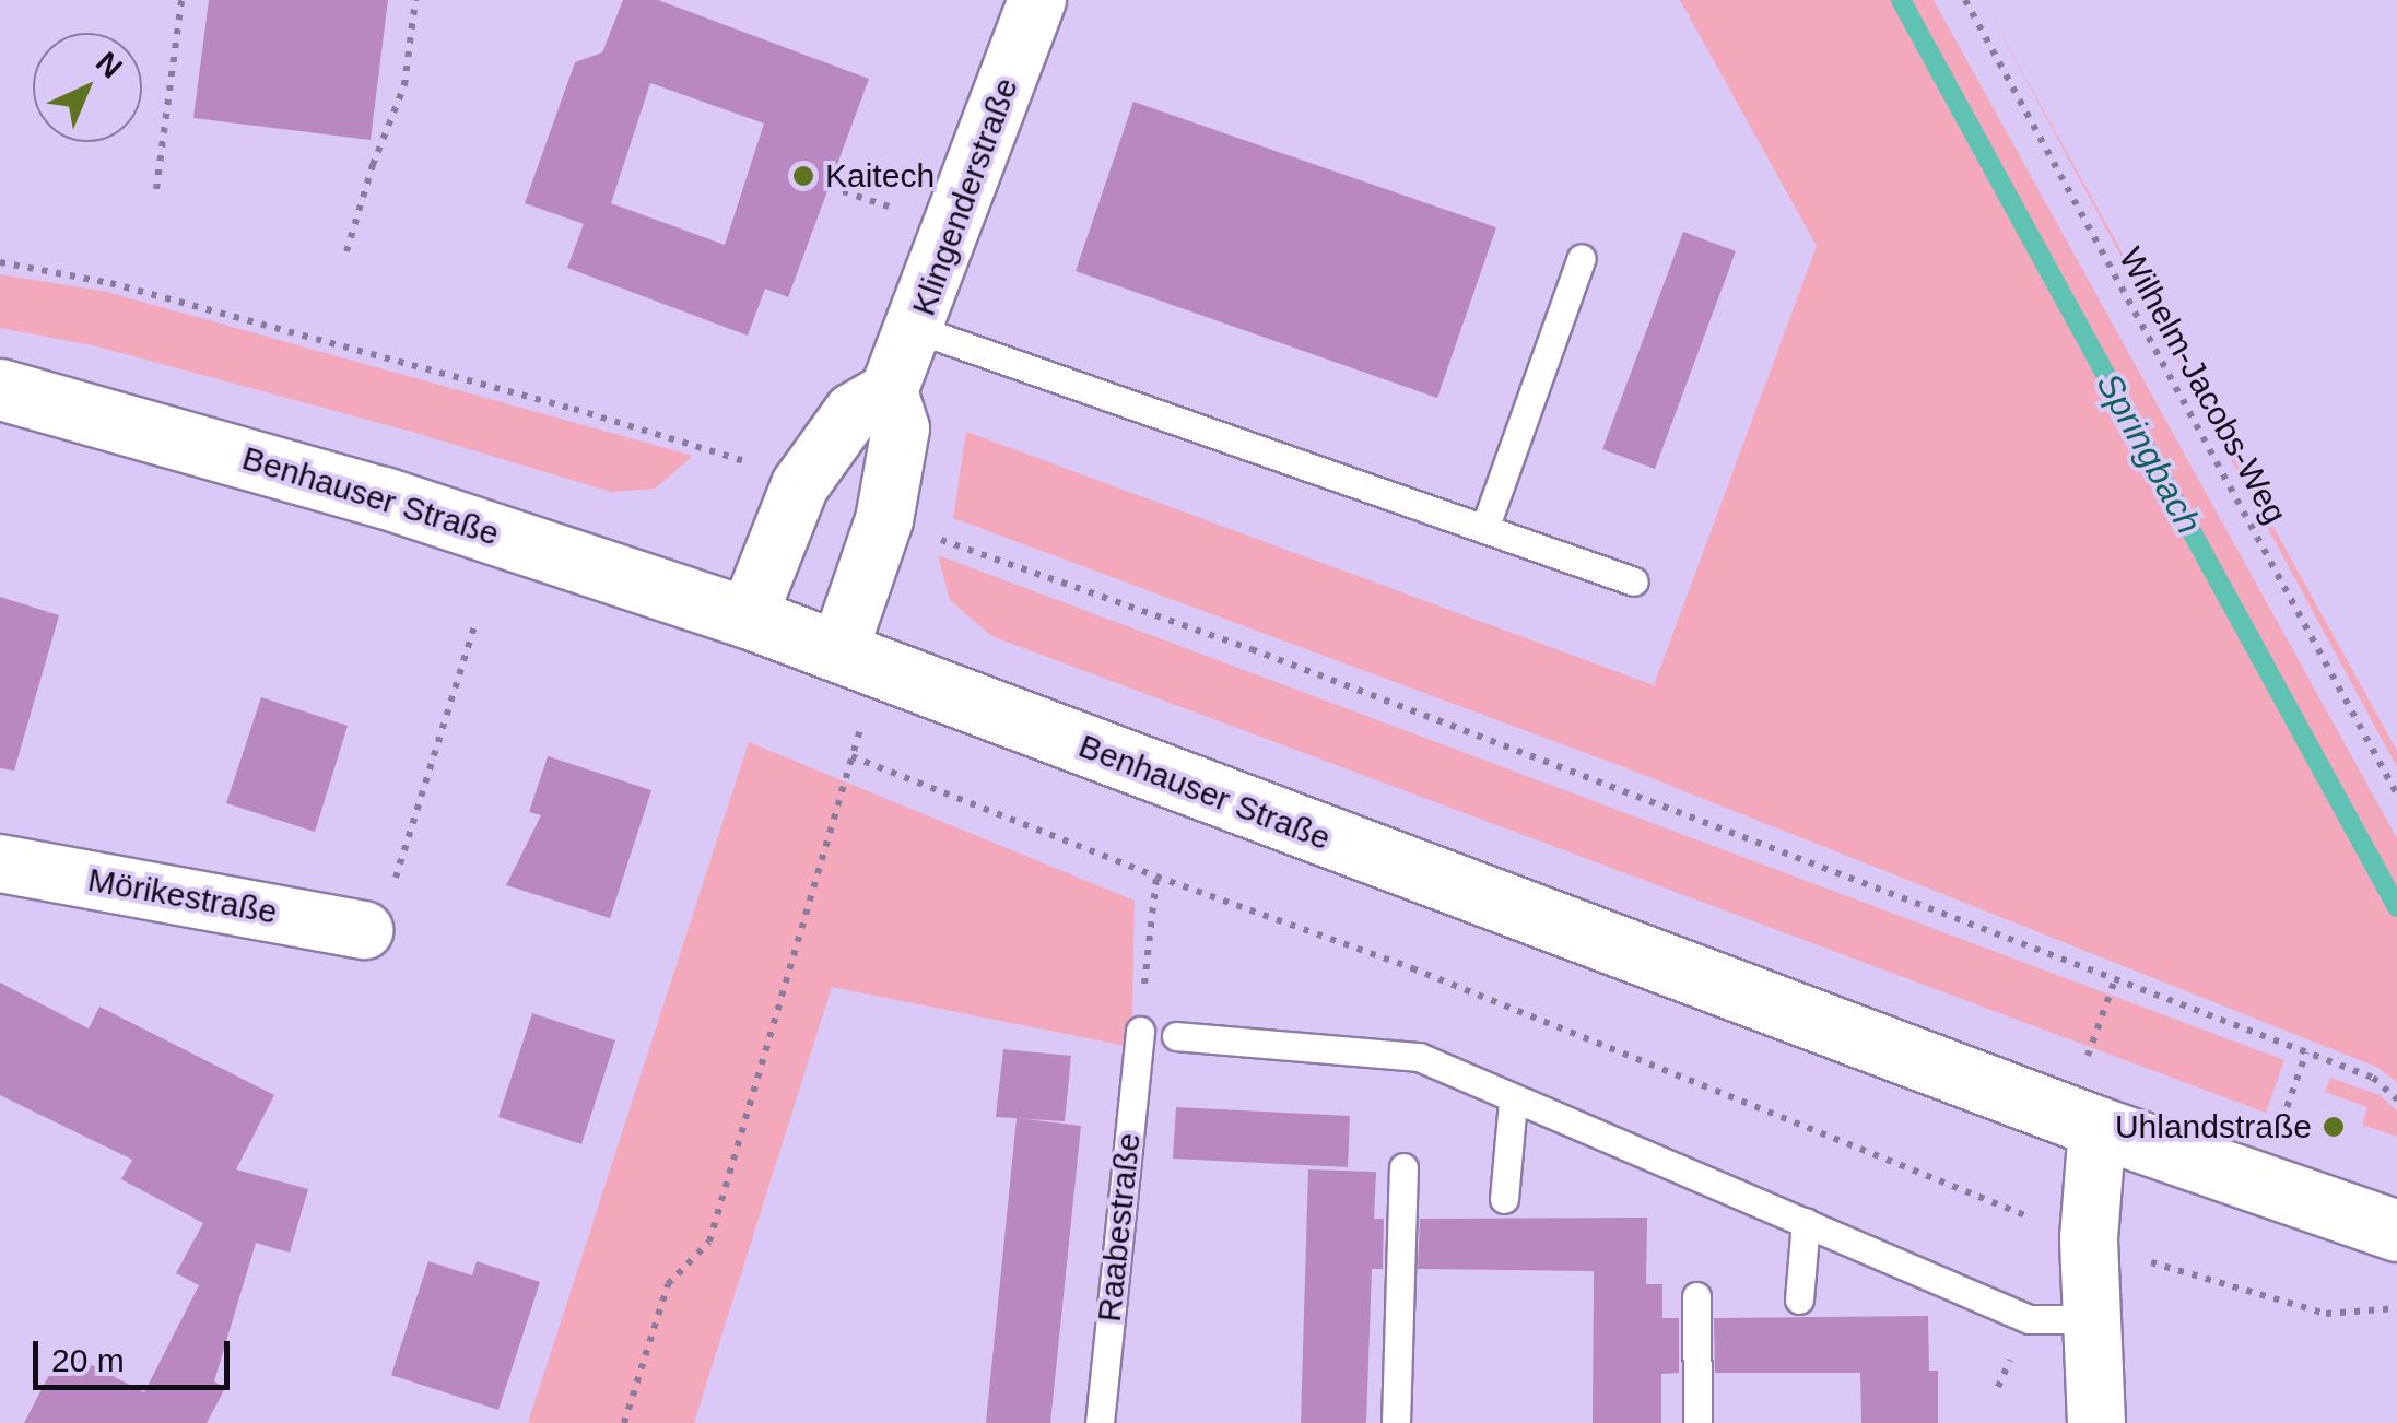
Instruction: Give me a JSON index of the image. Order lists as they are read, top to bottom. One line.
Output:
{"streets":{"main road":["Benhauser Straße"],"street":["Klingenderstraße","Mörikestraße"],"lane":["Raabestraße"],"path":["Wilhelm-Jacobs-Weg"]},"water":["Springbach"],"places":["Kaitech","Uhlandstraße"],"scale_bar":"20 m","north":"top right"}
